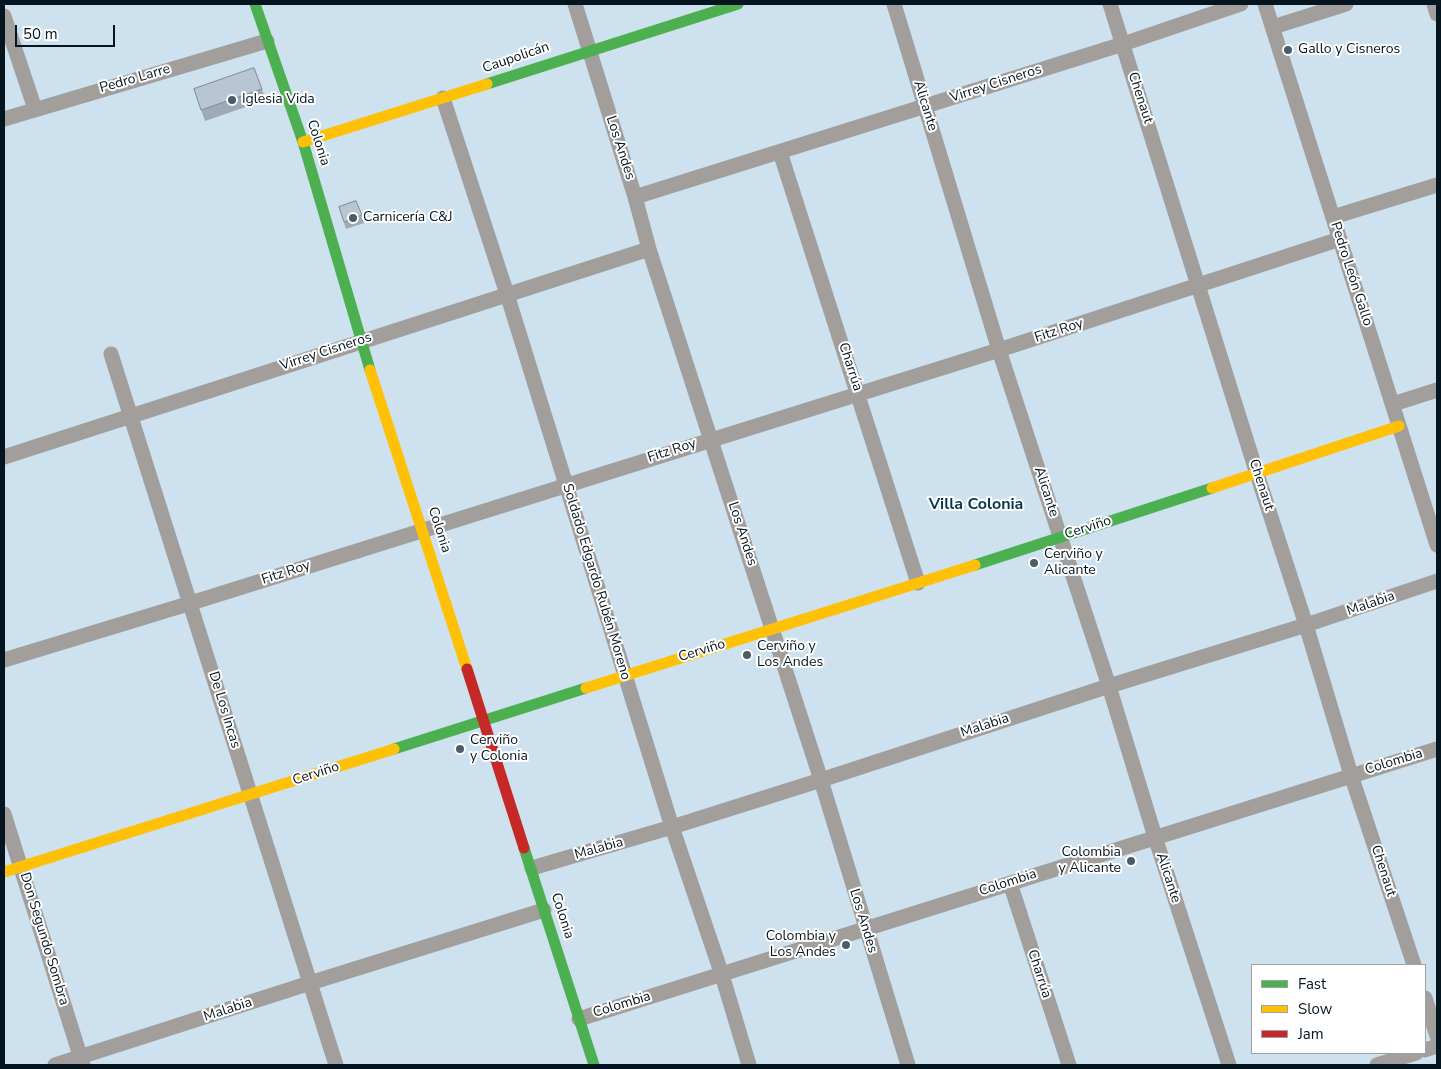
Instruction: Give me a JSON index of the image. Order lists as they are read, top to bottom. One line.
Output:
{"streets":{"street":["Caupolicán","Pedro Larre","Virrey Cisneros","Chenaut","Alicante","Colonia","Los Andes","Pedro León Gallo","Fitz Roy","Charrúa","Cerviño","Soldado Edgardo Rubén Moreno","Malabia","De Los Incas","Colombia","Don Segundo Sombra"]},"crossings":[["Caupolicán","Colonia"],["Caupolicán","Los Andes"],["Caupolicán","Soldado Edgardo Rubén Moreno"],["Pedro Larre","Colonia"],["Virrey Cisneros","Chenaut"],["Virrey Cisneros","Alicante"],["Virrey Cisneros","Colonia"],["Virrey Cisneros","Los Andes"],["Virrey Cisneros","Charrúa"],["Virrey Cisneros","Soldado Edgardo Rubén Moreno"],["Virrey Cisneros","De Los Incas"],["Chenaut","Fitz Roy"],["Chenaut","Cerviño"],["Chenaut","Malabia"],["Chenaut","Colombia"],["Alicante","Fitz Roy"],["Alicante","Cerviño"],["Alicante","Malabia"],["Alicante","Colombia"],["Colonia","Fitz Roy"],["Colonia","Cerviño"],["Colonia","Malabia"],["Colonia","Colombia"],["Los Andes","Fitz Roy"],["Los Andes","Cerviño"],["Los Andes","Malabia"],["Los Andes","Colombia"],["Pedro León Gallo","Fitz Roy"],["Pedro León Gallo","Cerviño"],["Fitz Roy","Charrúa"],["Fitz Roy","Soldado Edgardo Rubén Moreno"],["Fitz Roy","De Los Incas"],["Charrúa","Cerviño"],["Charrúa","Colombia"],["Cerviño","Soldado Edgardo Rubén Moreno"],["Cerviño","De Los Incas"],["Cerviño","Don Segundo Sombra"],["Soldado Edgardo Rubén Moreno","Malabia"],["Soldado Edgardo Rubén Moreno","Colombia"],["Malabia","De Los Incas"],["Malabia","Don Segundo Sombra"]],"districts":["Villa Colonia"],"places":["Gallo y Cisneros","Iglesia Vida","Carnicería C&J","Cerviño y Alicante","Cerviño y Los Andes","Cerviño y Colonia","Colombia y Alicante","Colombia y Los Andes"],"legend":["Fast","Slow","Jam"],"scale_bar":"50 m"}
